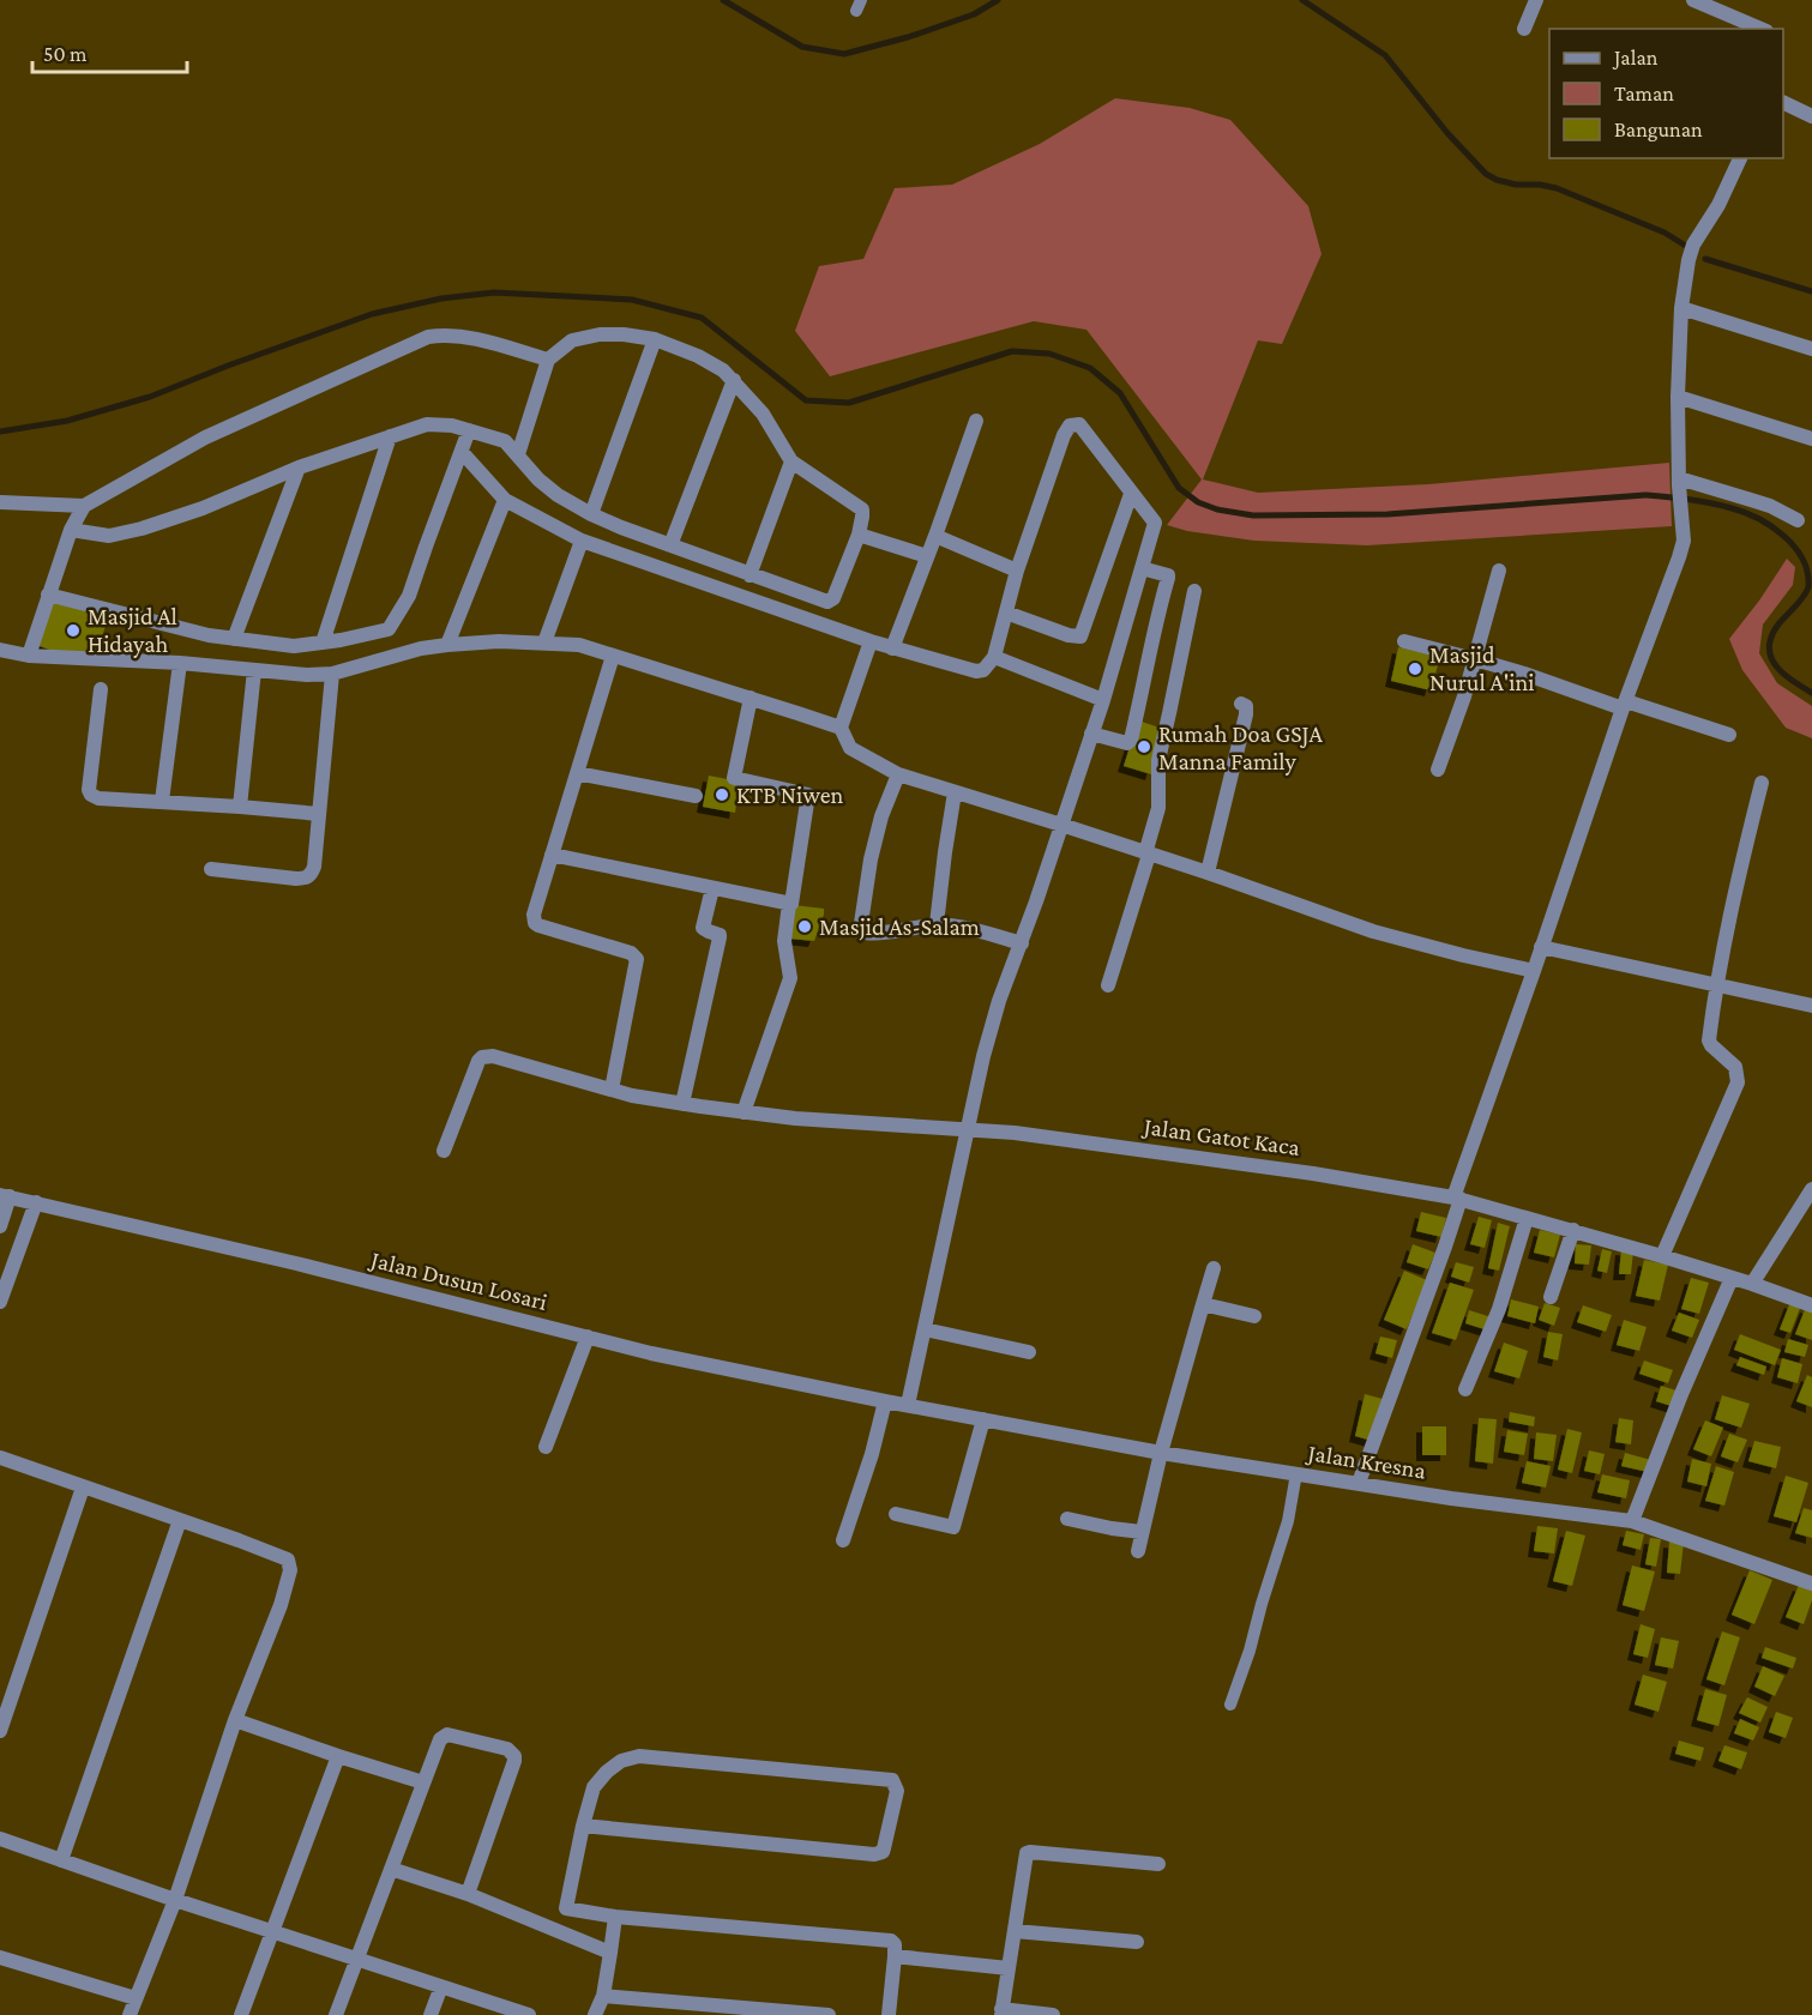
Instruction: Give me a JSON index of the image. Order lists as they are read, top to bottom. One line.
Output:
{"streets":{"street":["Jalan Gatot Kaca","Jalan Dusun Losari","Jalan Kresna"]},"crossings":[["Jalan Dusun Losari","Jalan Kresna"]],"places":["Masjid Al Hidayah","Masjid Nurul A'ini","Rumah Doa GSJA Manna Family","KTB Niwen","Masjid As-Salam"],"legend":["Jalan","Taman","Bangunan"],"scale_bar":"50 m"}
